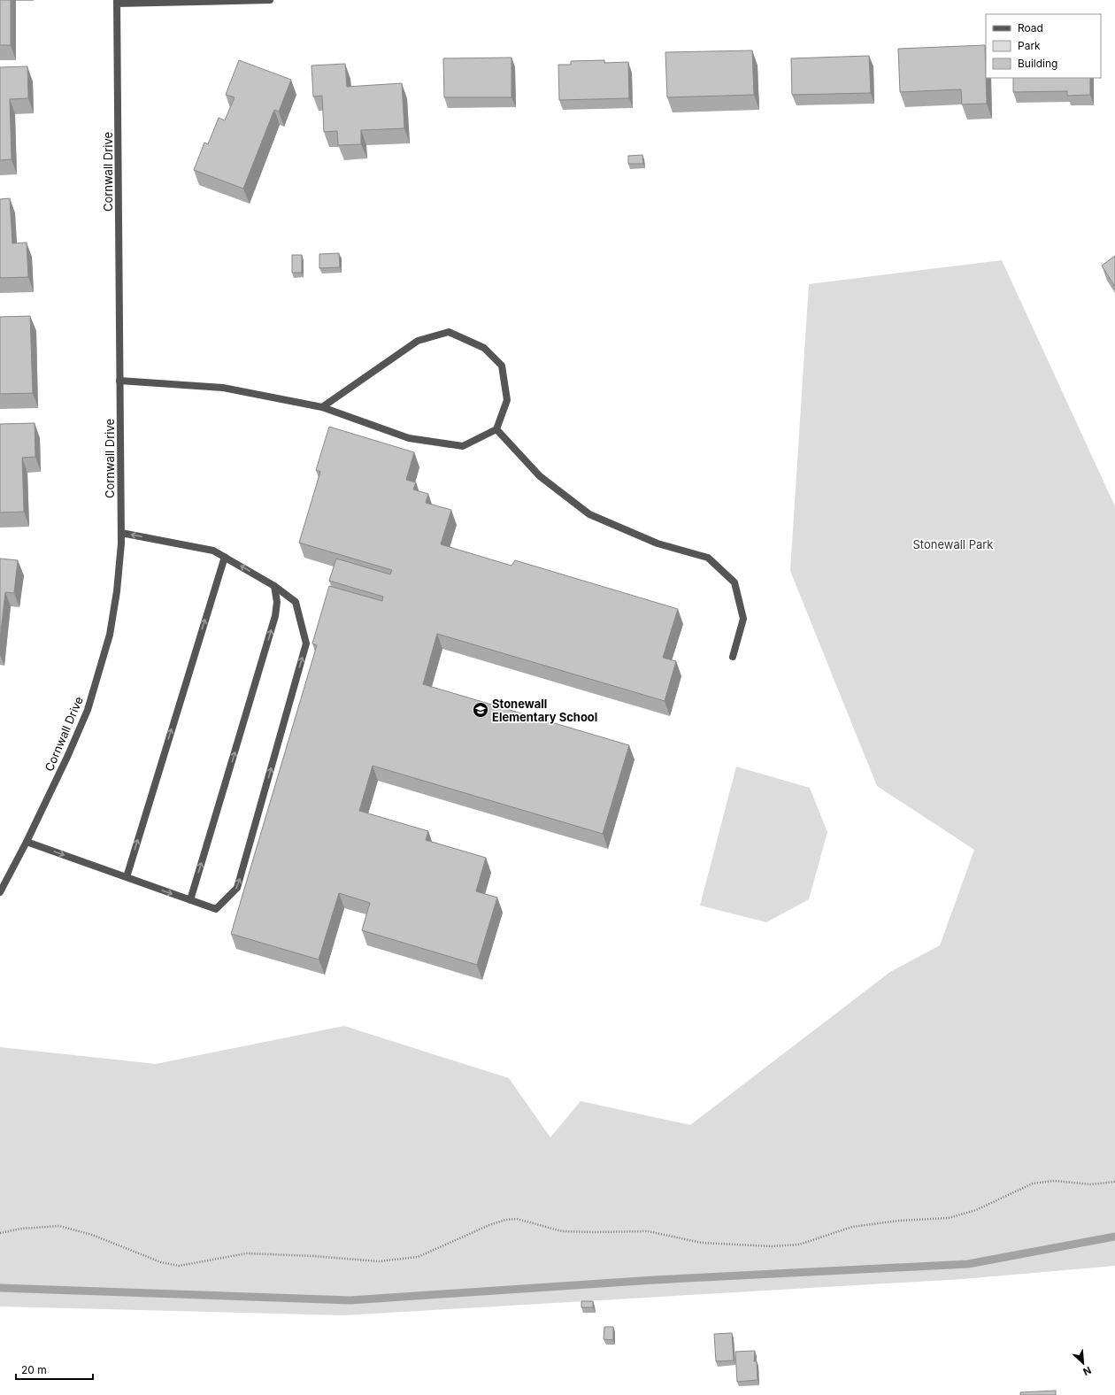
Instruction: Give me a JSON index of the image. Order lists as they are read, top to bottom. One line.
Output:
{"streets":{"street":["Cornwall Drive"]},"parks":["Stonewall Park"],"places":{"school or university":["Stonewall Elementary School"]},"legend":["Road","Park","Building"],"scale_bar":"20 m","north":"bottom right"}
